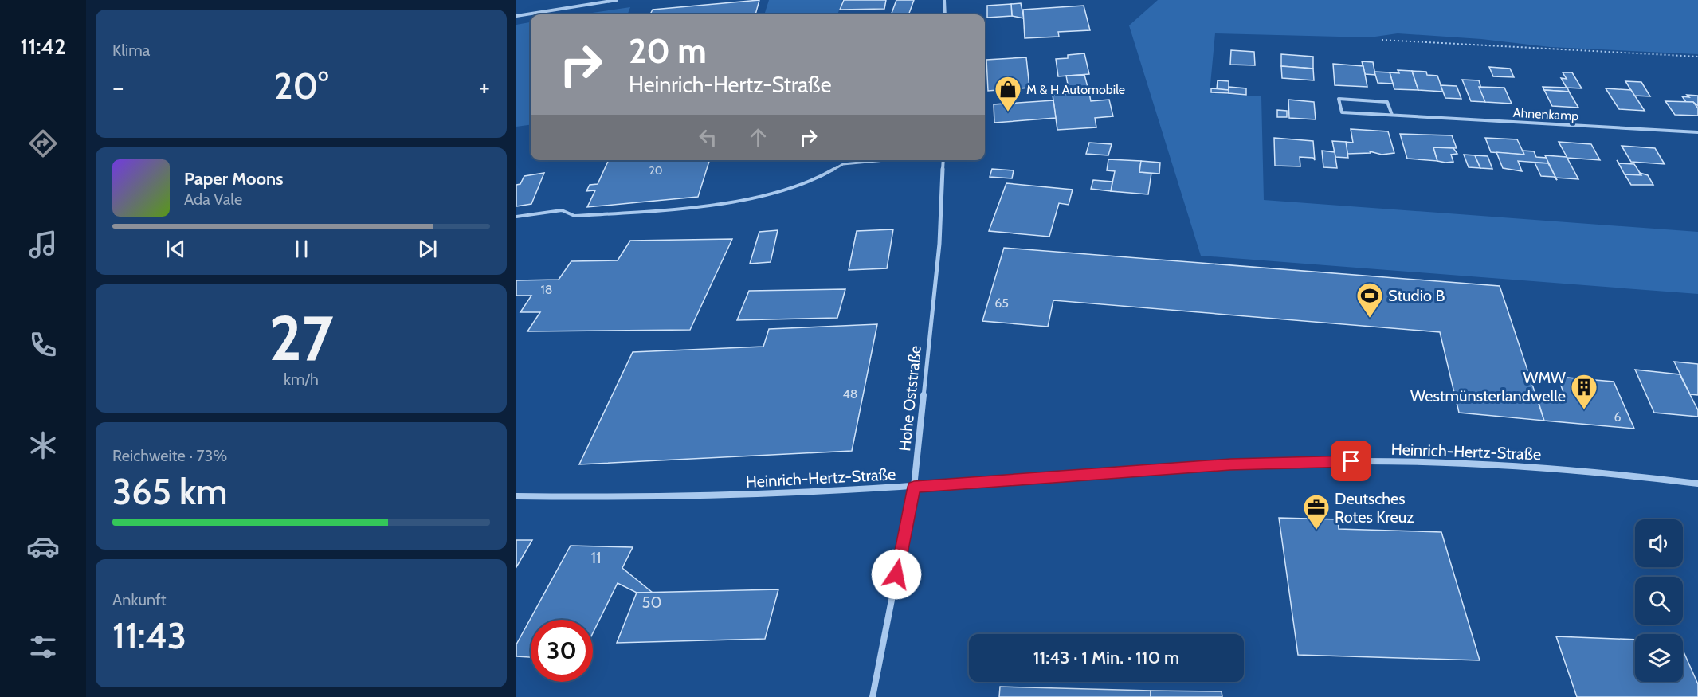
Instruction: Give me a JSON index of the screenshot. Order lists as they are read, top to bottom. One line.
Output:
{"streets":{"street":["Ahnenkamp","Hohe Oststraße","Heinrich-Hertz-Straße"]},"crossings":[["Hohe Oststraße","Heinrich-Hertz-Straße"]],"places":{"shop":["M & H Automobile"],"sports":["Studio B"],"building":["WMW Westmünsterlandwelle"],"office":["Deutsches Rotes Kreuz"]},"house_numbers":["20","18","65","48","6","11","50"],"page":{"tabs":"11:42","tile":["Klima",["27","km/h"],["Reichweite · 73%","365 km"],["Ankunft","11:43"]],"turn":["20 m","Heinrich-Hertz-Straße"],"heat":["−","20°","+"],"song":["Paper Moons","Ada Vale"],"limit":"30","trip":"11:43 · 1 Min. · 110 m"}}
